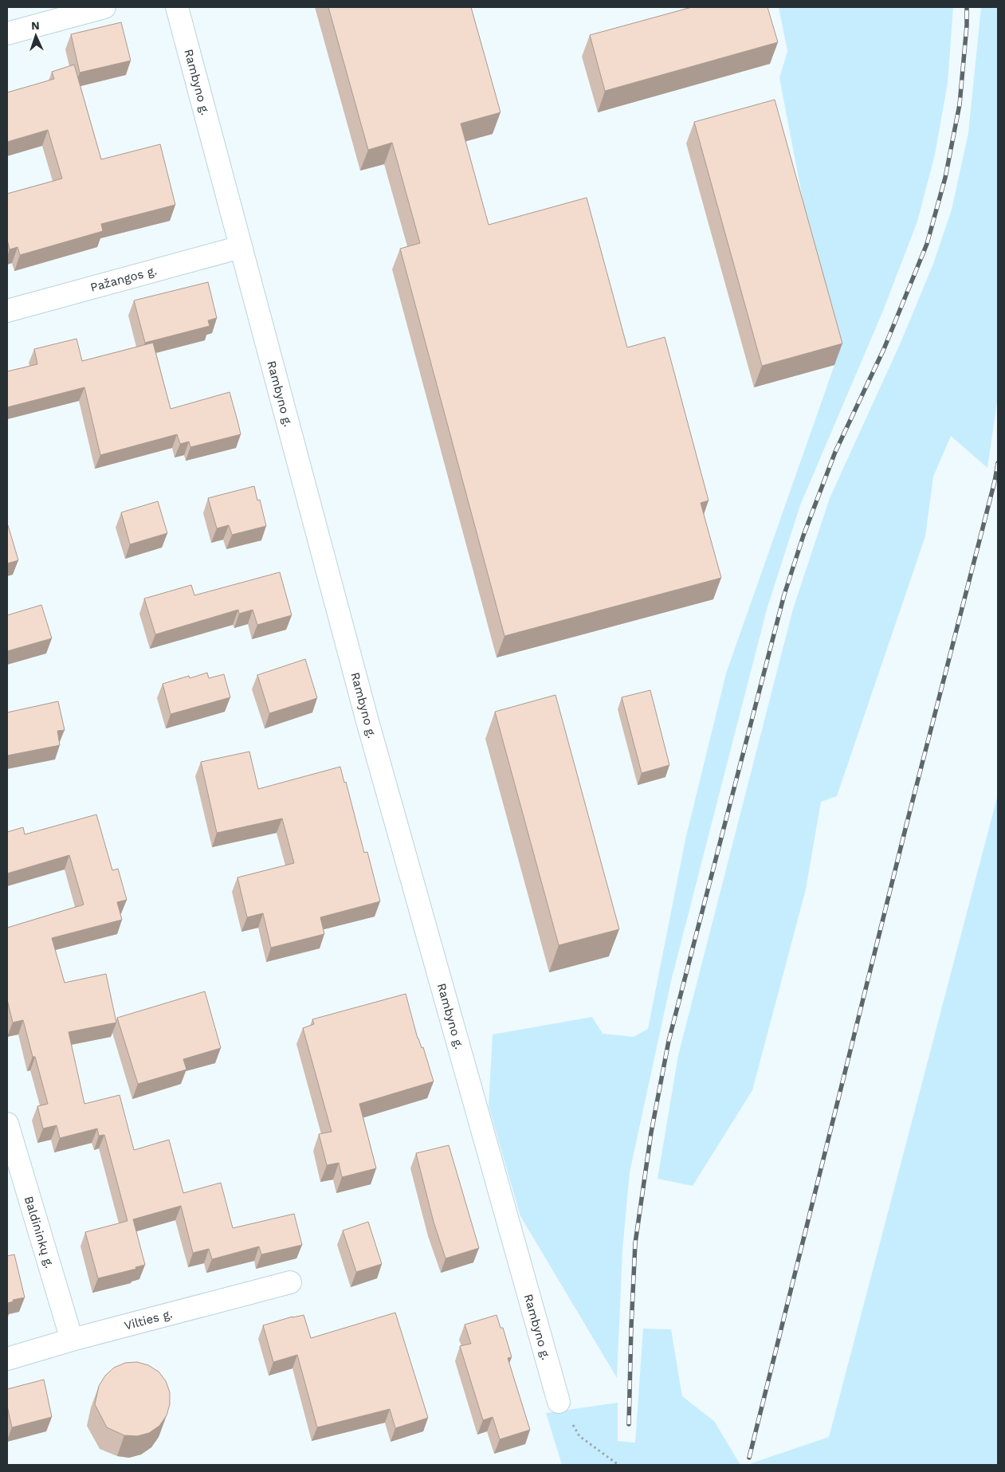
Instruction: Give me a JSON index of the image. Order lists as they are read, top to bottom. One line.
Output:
{"streets":{"street":["Rambyno g.","Pažangos g.","Baldininkų g.","Vilties g."]},"crossings":[["Rambyno g.","Pažangos g."],["Baldininkų g.","Vilties g."]],"north":"top"}
